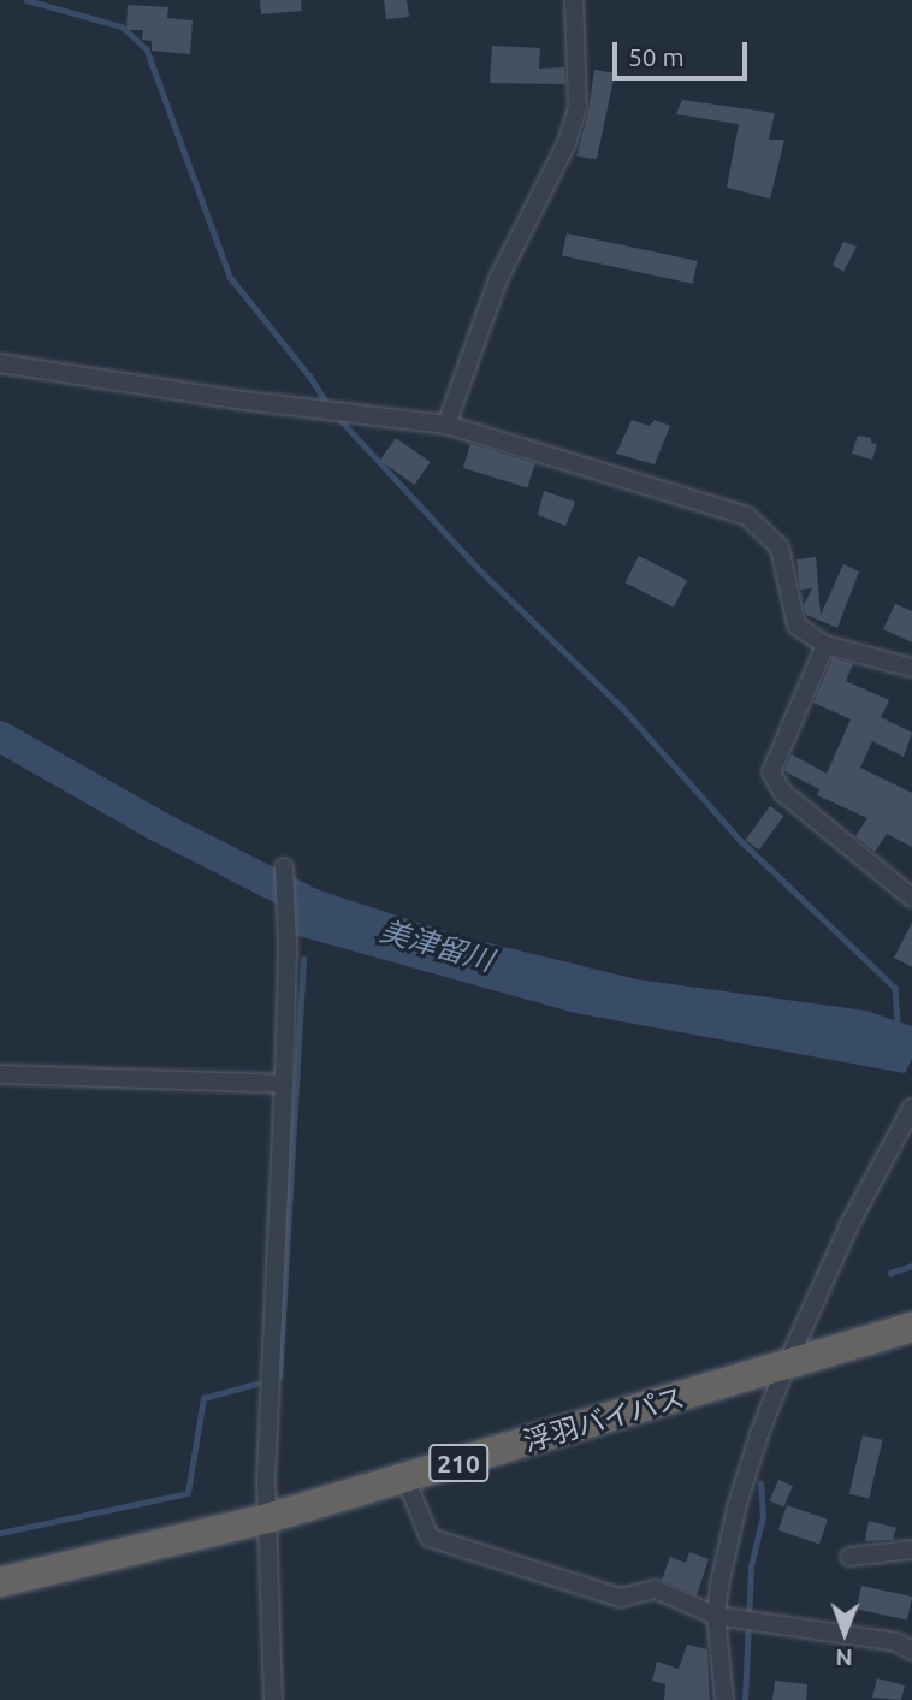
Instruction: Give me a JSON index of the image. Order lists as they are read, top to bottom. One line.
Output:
{"streets":{"highway":["浮羽バイパス","210"]},"water":["美津留川"],"scale_bar":"50 m","north":"bottom"}
